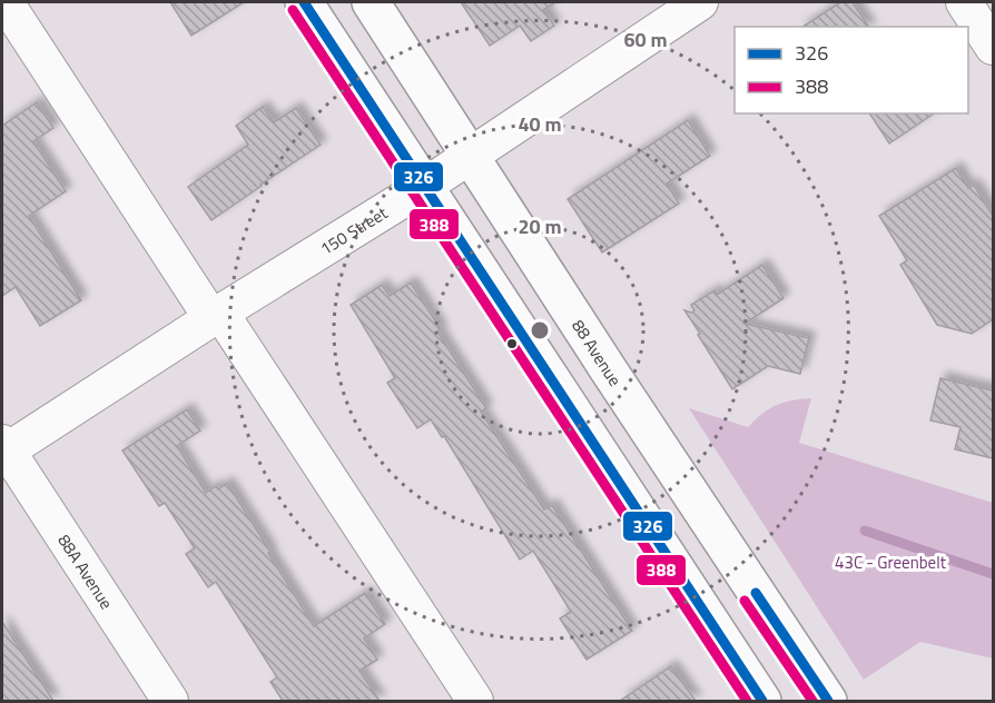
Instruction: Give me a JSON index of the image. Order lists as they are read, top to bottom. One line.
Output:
{"streets":{"main road":["88 Avenue"],"street":["150 Street","88A Avenue"]},"crossings":[["150 Street","88 Avenue"],["150 Street","88A Avenue"]],"parks":["43C - Greenbelt"],"lines":["transit line 326","transit line 388"],"legend":["326","388"],"rings":["60 m","40 m","20 m"]}
